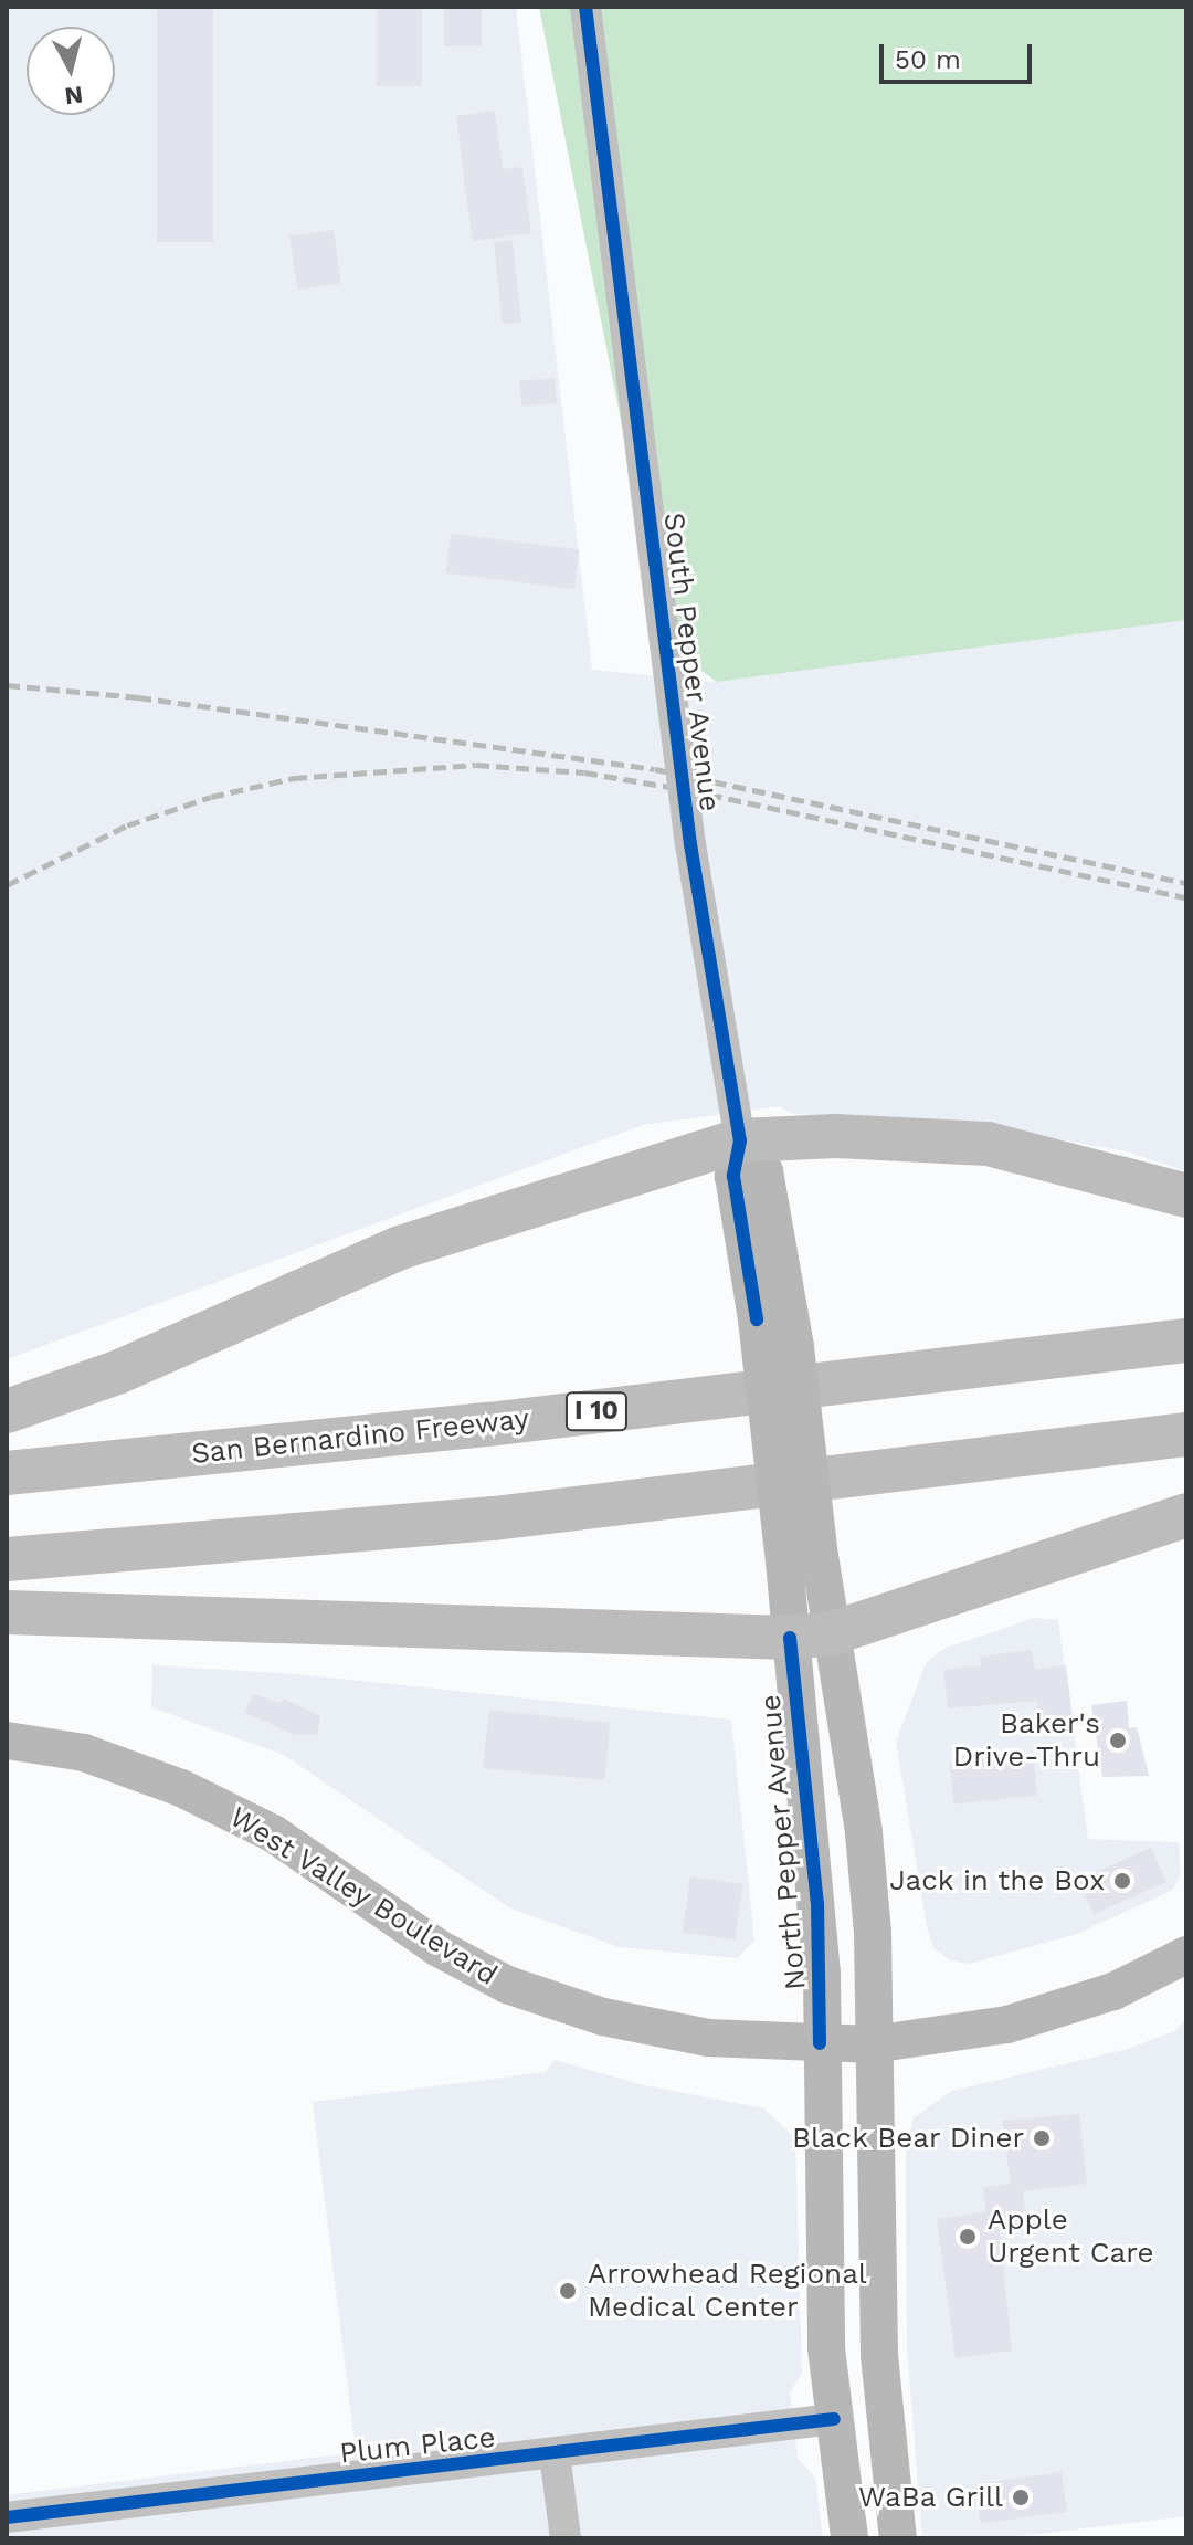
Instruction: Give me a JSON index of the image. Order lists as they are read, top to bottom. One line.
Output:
{"streets":{"highway":["I 10","San Bernardino Freeway"],"main road":["South Pepper Avenue","North Pepper Avenue","West Valley Boulevard"],"street":["Plum Place"]},"crossings":[["South Pepper Avenue","North Pepper Avenue"],["North Pepper Avenue","West Valley Boulevard"],["North Pepper Avenue","Plum Place"]],"places":["Baker's Drive-Thru","Jack in the Box","Black Bear Diner","Apple Urgent Care","Arrowhead Regional Medical Center","WaBa Grill"],"scale_bar":"50 m","north":"bottom"}
